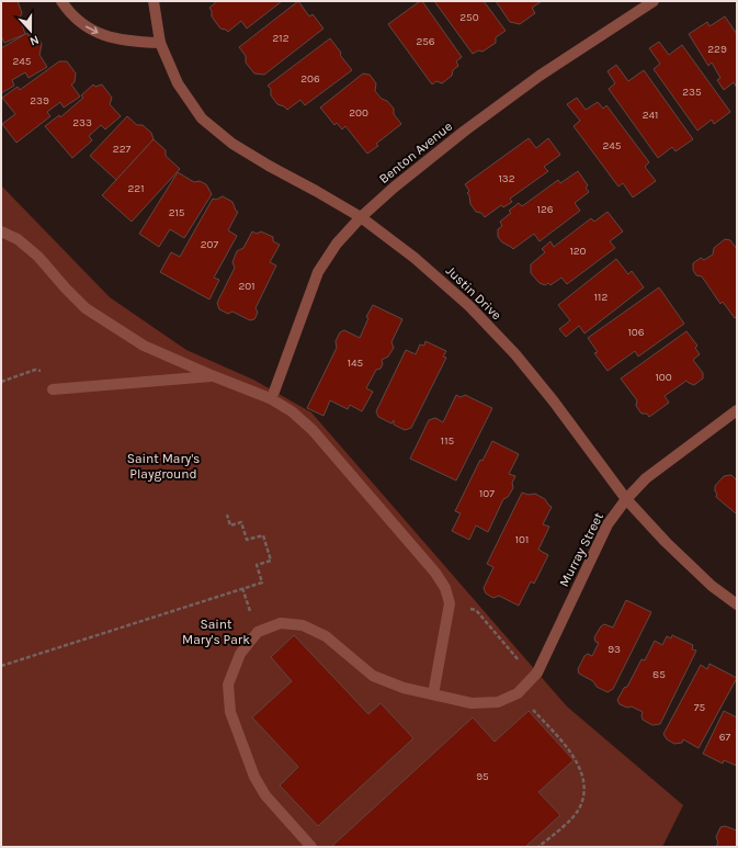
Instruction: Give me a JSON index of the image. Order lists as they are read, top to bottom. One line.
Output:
{"streets":{"street":["Benton Avenue","Justin Drive","Murray Street"]},"crossings":[["Benton Avenue","Justin Drive"],["Justin Drive","Murray Street"]],"parks":["Saint Mary's Playground","Saint Mary's Park"],"house_numbers":["250","212","256","229","245","206","235","239","200","241","233","245","227","132","221","126","215","207","120","201","112","106","145","100","115","107","101","93","85","75","67","95"],"north":"bottom"}
